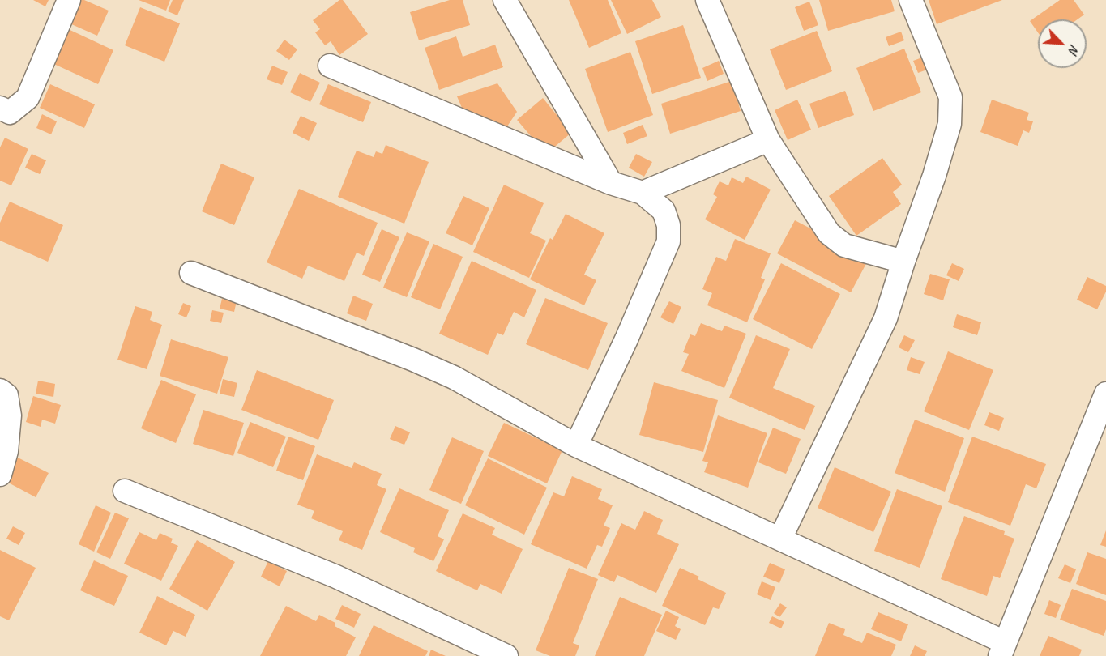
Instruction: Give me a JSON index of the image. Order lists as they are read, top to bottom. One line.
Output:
{"north":"bottom right"}
